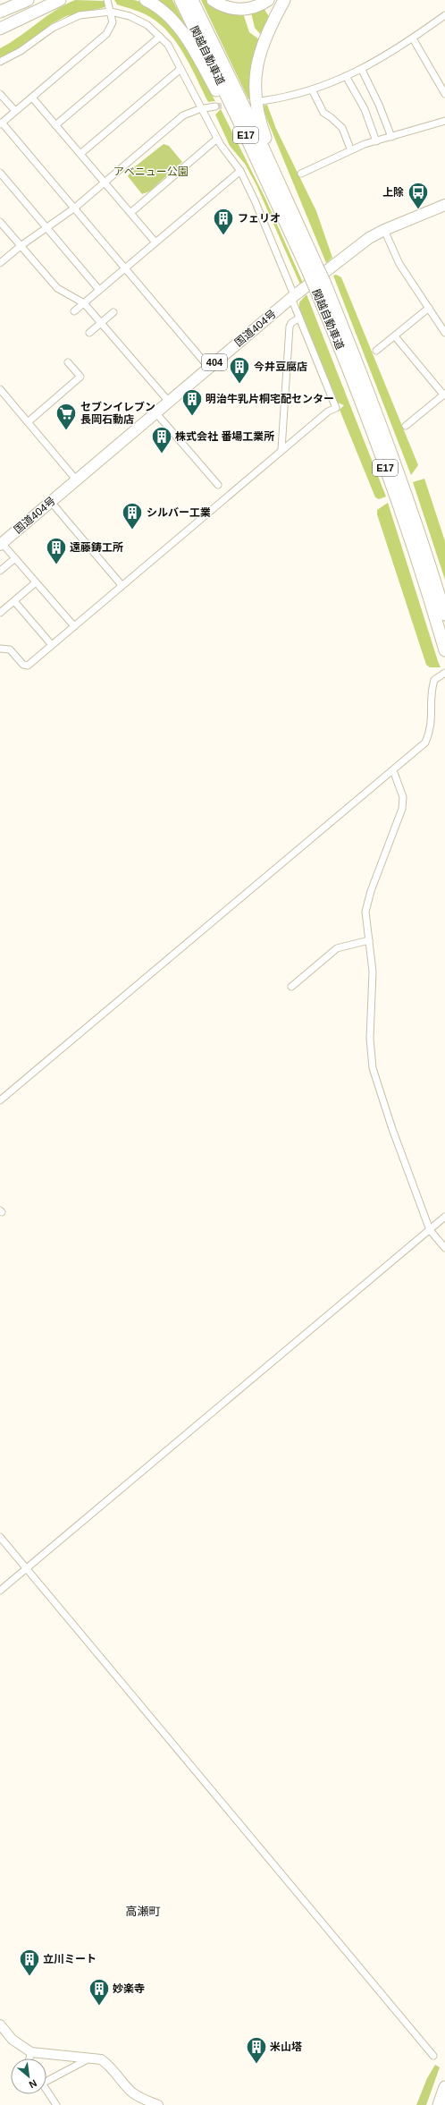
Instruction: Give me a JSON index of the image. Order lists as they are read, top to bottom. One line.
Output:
{"streets":{"highway":["関越自動車道","E17","国道404号","404"]},"districts":["高瀬町"],"parks":["アベニュー公園"],"places":{"bus stop":["上除"],"building":["フェリオ","今井豆腐店","明治牛乳片桐宅配センター","株式会社 番場工業所","シルバー工業","遠藤鋳工所","立川ミート","妙楽寺","米山塔"],"supermarket":["セブンイレブン 長岡石動店"]},"north":"bottom right"}
